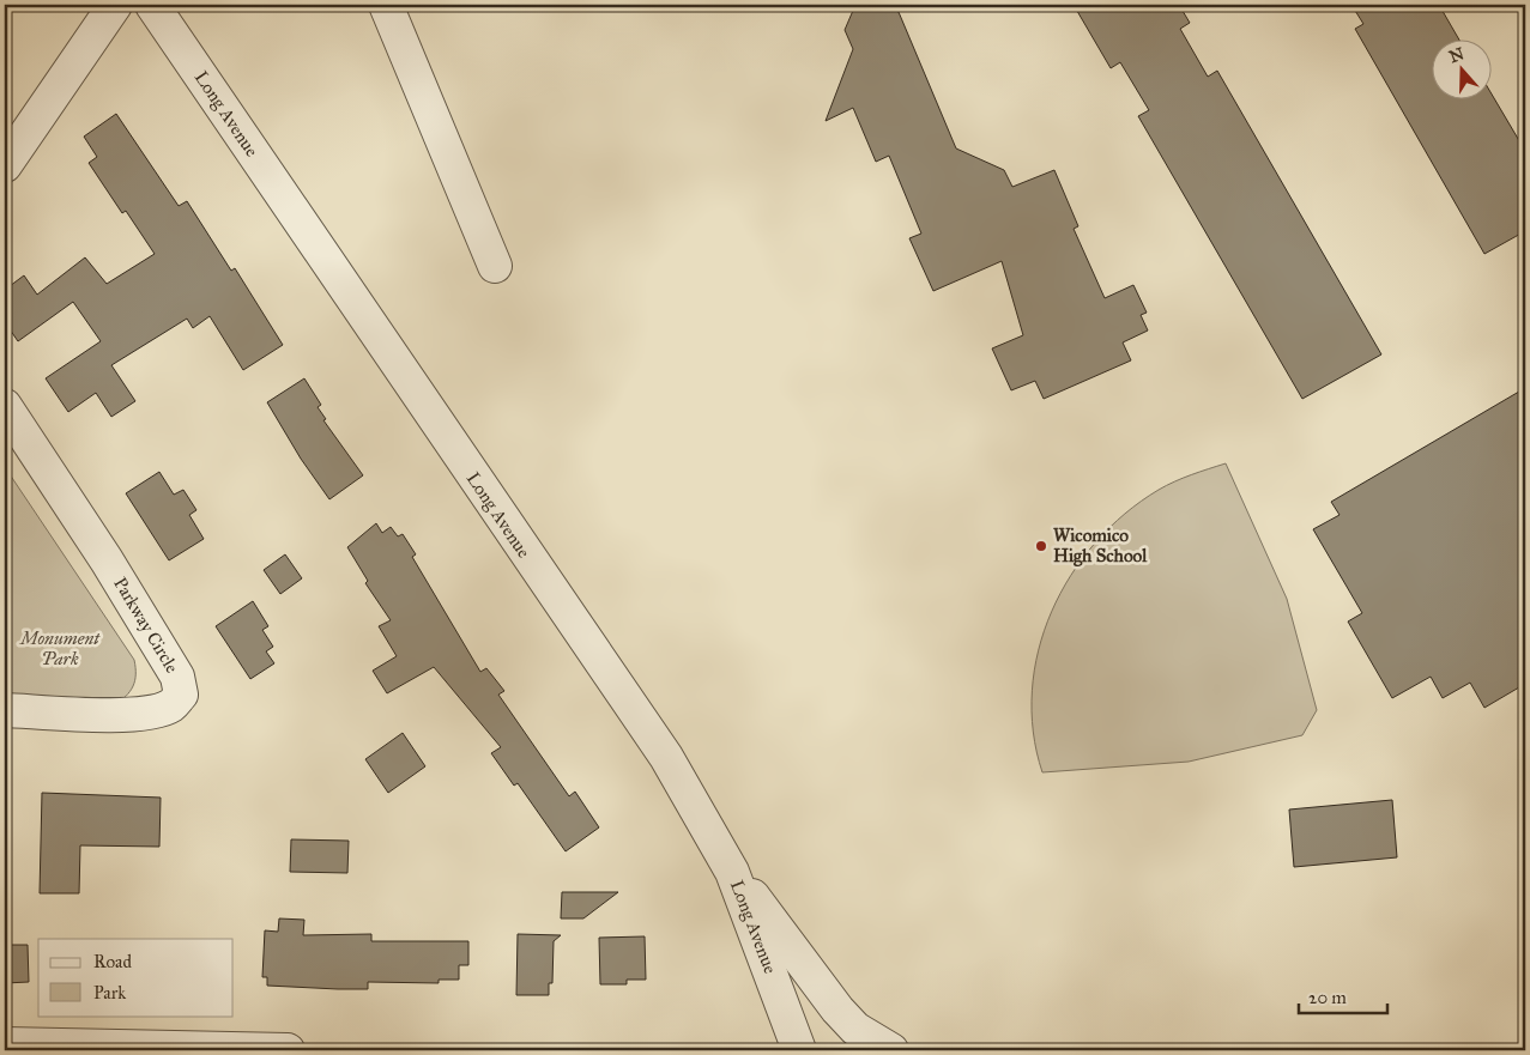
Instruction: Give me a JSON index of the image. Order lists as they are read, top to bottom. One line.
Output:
{"streets":{"street":["Long Avenue","Parkway Circle"]},"parks":["Monument Park"],"places":["Wicomico High School"],"legend":["Road","Park"],"scale_bar":"20 m","north":"top"}
